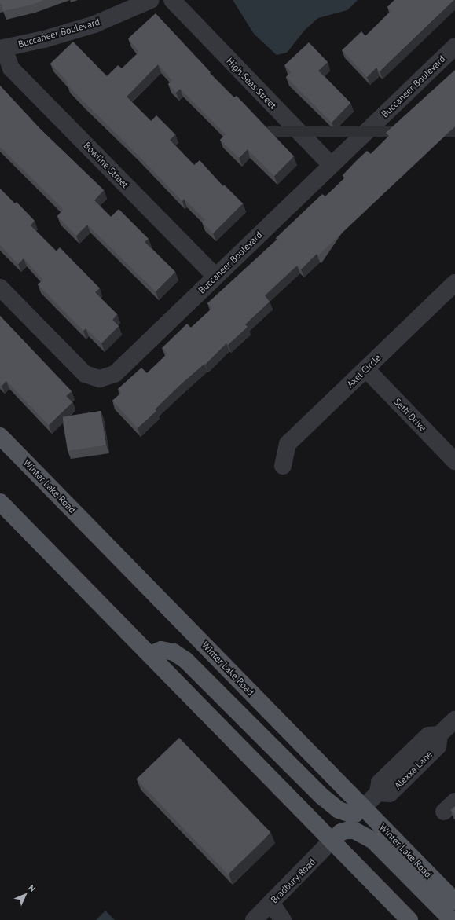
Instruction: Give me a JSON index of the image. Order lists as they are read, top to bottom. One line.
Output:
{"streets":{"main road":["Winter Lake Road"],"street":["Buccaneer Boulevard","High Seas Street","Bowline Street","Axel Circle","Seth Drive","Alexxa Lane","Bradbury Road"]},"crossings":[["Buccaneer Boulevard","High Seas Street"],["Buccaneer Boulevard","Bowline Street"],["Axel Circle","Seth Drive"],["Winter Lake Road","Alexxa Lane"]],"north":"top right"}
